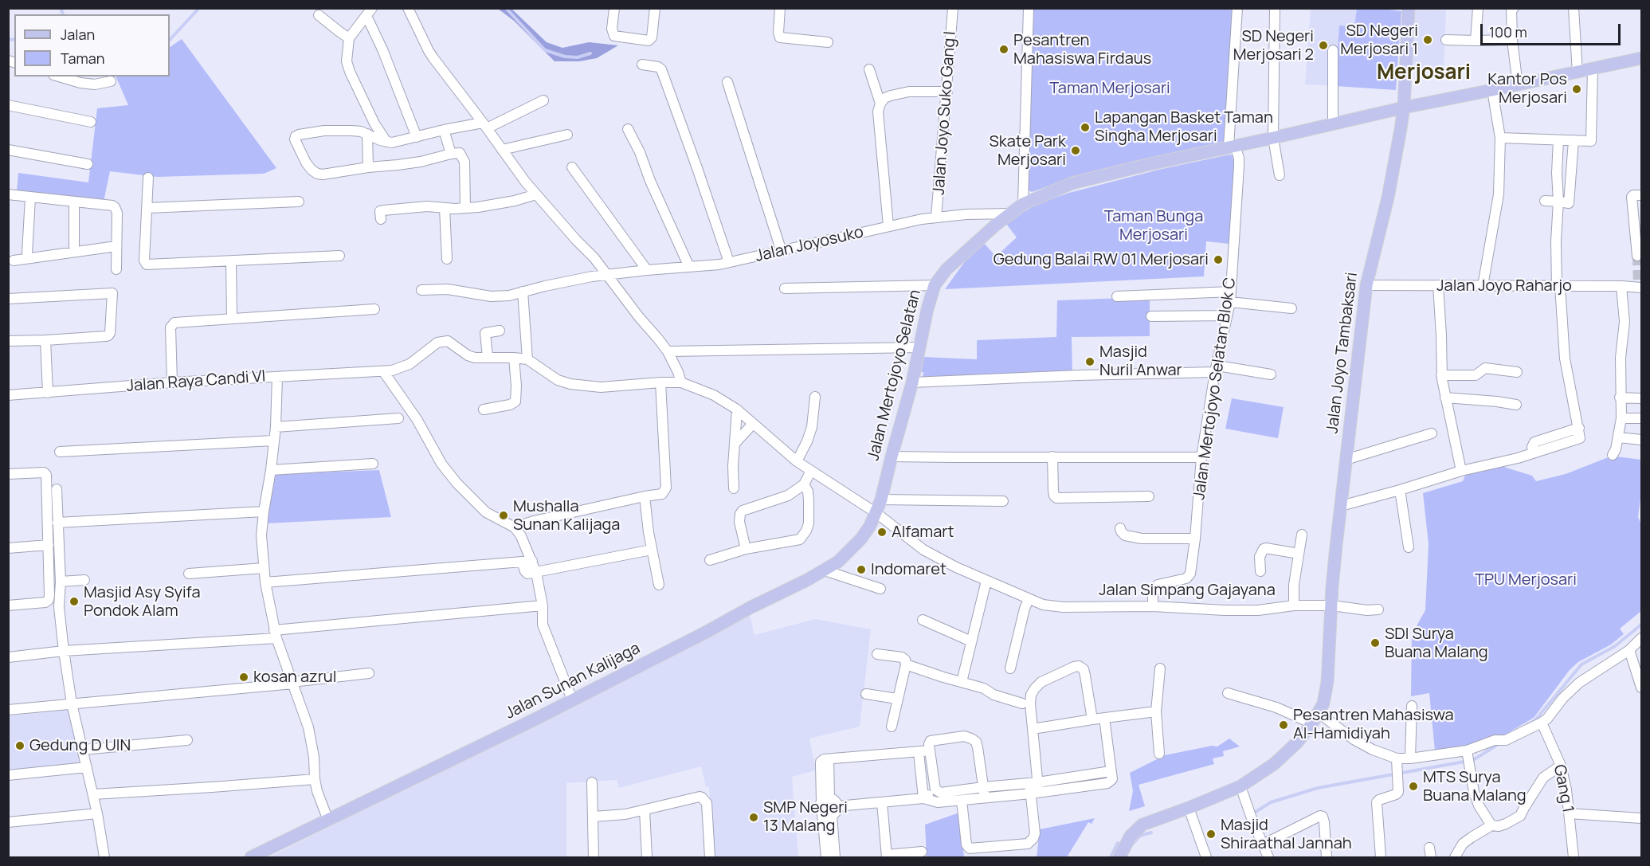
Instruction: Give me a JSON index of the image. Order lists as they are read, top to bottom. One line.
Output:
{"streets":{"main road":["Jalan Joyo Tambaksari","Jalan Mertojoyo Selatan","Jalan Sunan Kalijaga"],"street":["Jalan Joyo Suko Gang I","Jalan Joyosuko","Jalan Joyo Raharjo","Jalan Raya Candi VI","Jalan Mertojoyo Selatan Blok C","Jalan Simpang Gajayana","Gang 1"]},"crossings":[["Jalan Joyo Suko Gang I","Jalan Joyosuko"],["Jalan Joyosuko","Jalan Mertojoyo Selatan"],["Jalan Joyo Raharjo","Jalan Joyo Tambaksari"],["Jalan Joyo Tambaksari","Jalan Mertojoyo Selatan"],["Jalan Joyo Tambaksari","Jalan Simpang Gajayana"],["Jalan Mertojoyo Selatan","Jalan Mertojoyo Selatan Blok C"],["Jalan Mertojoyo Selatan","Jalan Sunan Kalijaga"],["Jalan Mertojoyo Selatan Blok C","Jalan Simpang Gajayana"],["Jalan Simpang Gajayana","Jalan Sunan Kalijaga"]],"districts":["Merjosari"],"parks":["Taman Merjosari","Taman Bunga Merjosari","TPU Merjosari"],"places":["SD Negeri Merjosari 1","SD Negeri Merjosari 2","Pesantren Mahasiswa Firdaus","Kantor Pos Merjosari","Lapangan Basket Taman Singha Merjosari","Skate Park Merjosari","Gedung Balai RW 01 Merjosari","Masjid Nuril Anwar","Mushalla Sunan Kalijaga","Alfamart","Indomaret","Masjid Asy Syifa Pondok Alam","SDI Surya Buana Malang","kosan azrul","Pesantren Mahasiswa Al-Hamidiyah","Gedung D UIN","MTS Surya Buana Malang","SMP Negeri 13 Malang","Masjid Shiraathal Jannah"],"legend":["Jalan","Taman"],"scale_bar":"100 m"}
